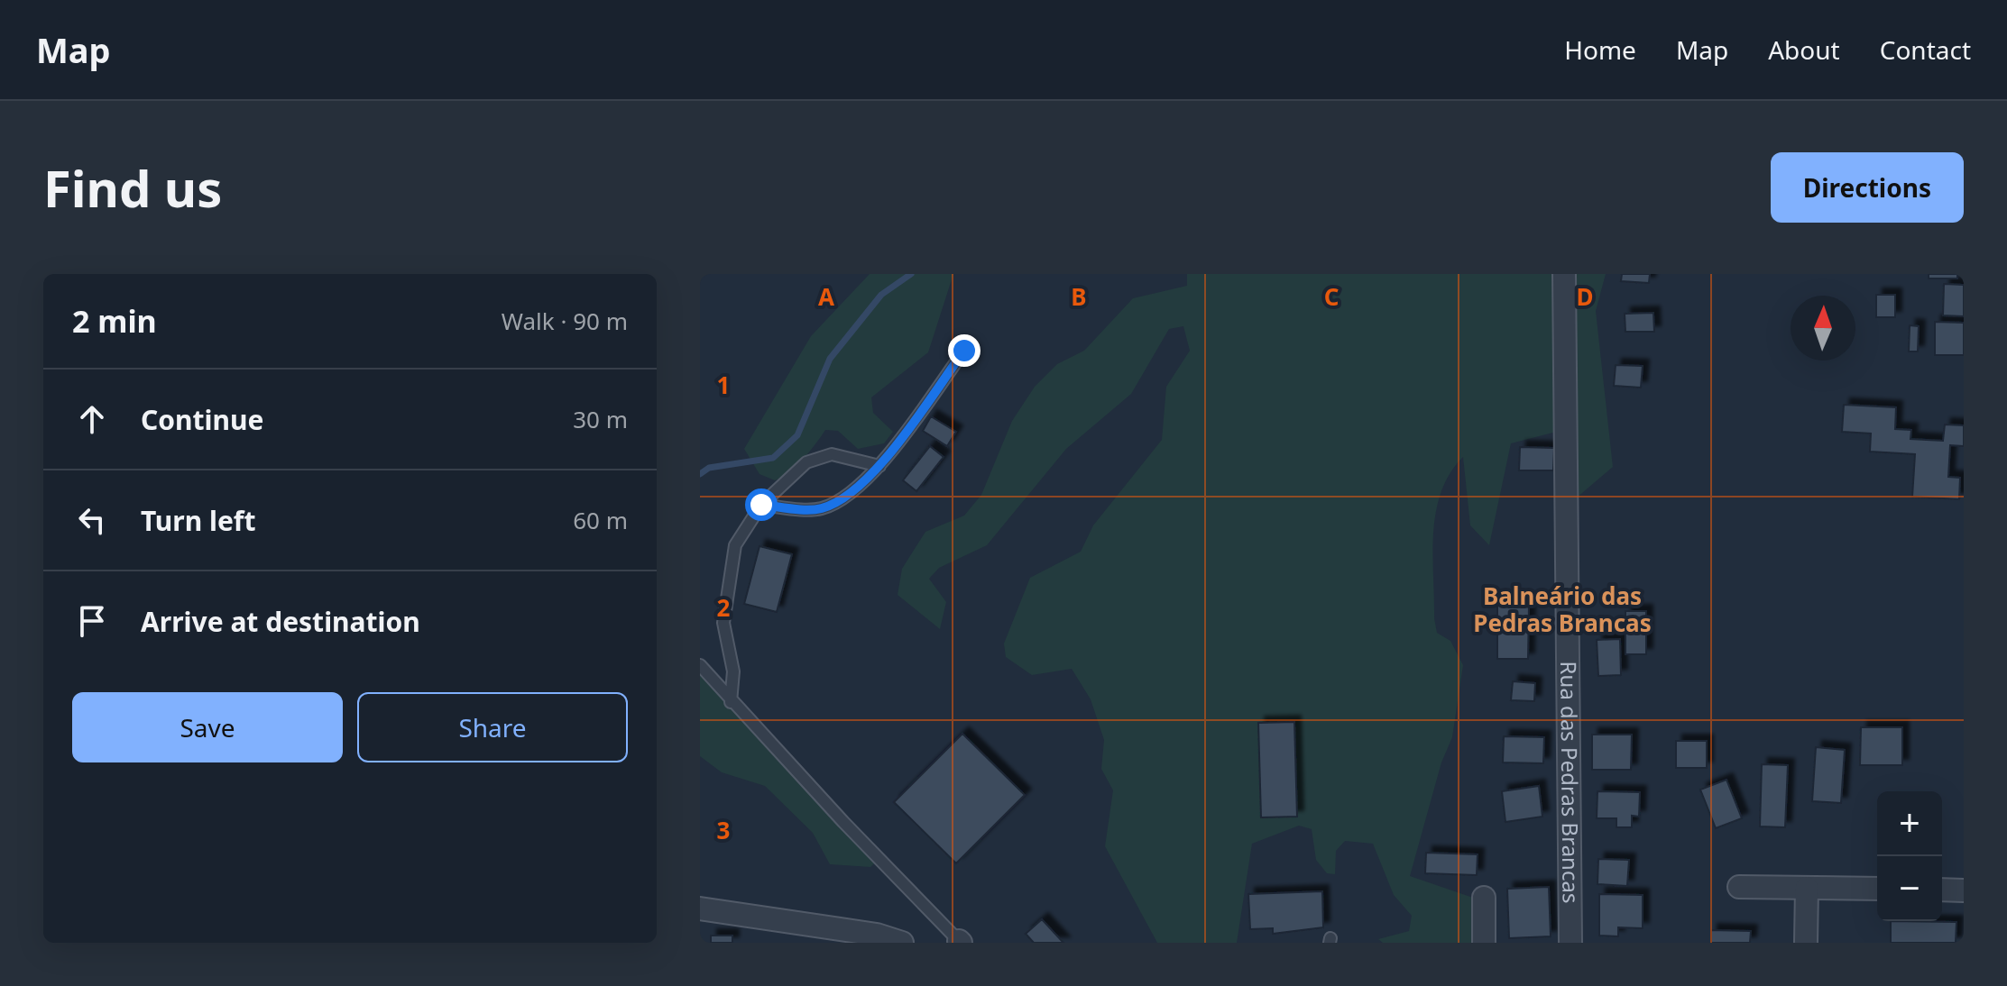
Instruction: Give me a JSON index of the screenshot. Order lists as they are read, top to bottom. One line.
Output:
{"streets":{"street":["Rua das Pedras Brancas"]},"districts":["Balneário das Pedras Brancas"],"north":"top","page":{"header":"Map","nav":["Home","Map","About","Contact"],"buttons":["Directions",["Save","Share"]],"title":"Find us","heading":["2 min","Walk · 90 m"],"list":[["Continue","30 m"],["Turn left","60 m"],"Arrive at destination"],"map_buttons":["+","−"]},"grid":{"columns":["A","B","C","D"],"rows":["1","2","3"]}}
